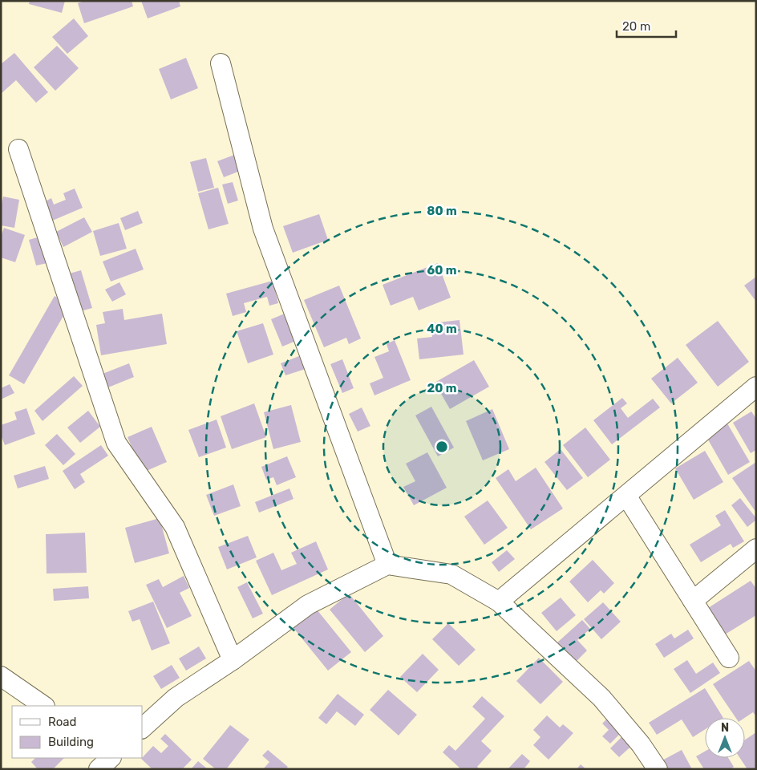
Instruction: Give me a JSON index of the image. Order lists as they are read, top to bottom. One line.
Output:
{"legend":["Road","Building"],"scale_bar":"20 m","north":"top","rings":["80 m","60 m","40 m","20 m"]}
